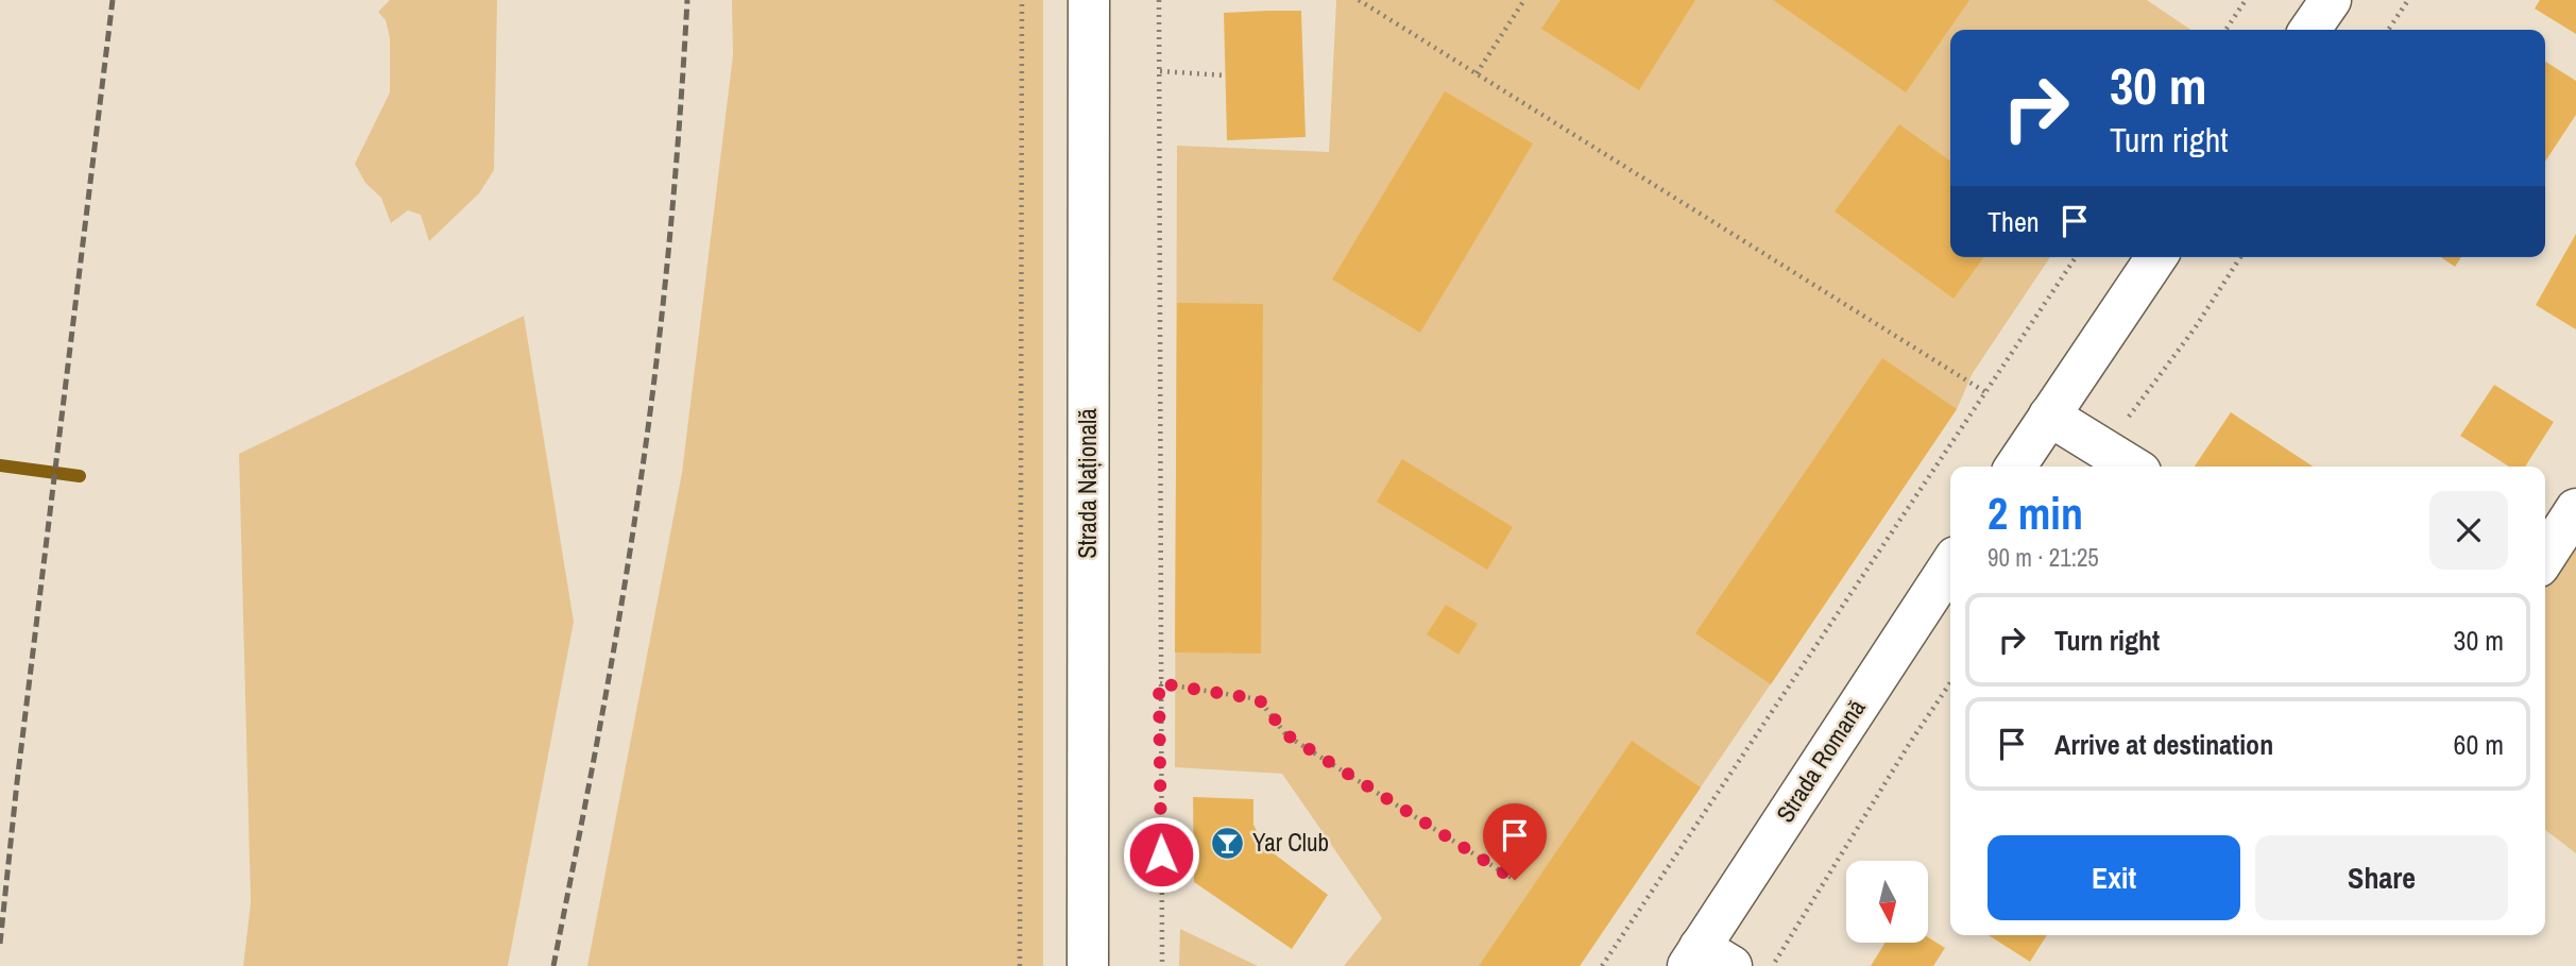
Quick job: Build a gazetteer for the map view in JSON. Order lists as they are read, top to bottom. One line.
{"streets":{"street":["Strada Națională","Strada Romană"]},"places":{"bar":["Yar Club"]},"north":"bottom","page":{"turn":["30 m","Turn right"],"then":"Then","heading":["2 min","90 m · 21:25"],"list":[{"name":"Turn right","value":"30 m"},{"name":"Arrive at destination","value":"60 m"}],"buttons":["Exit","Share"]}}
